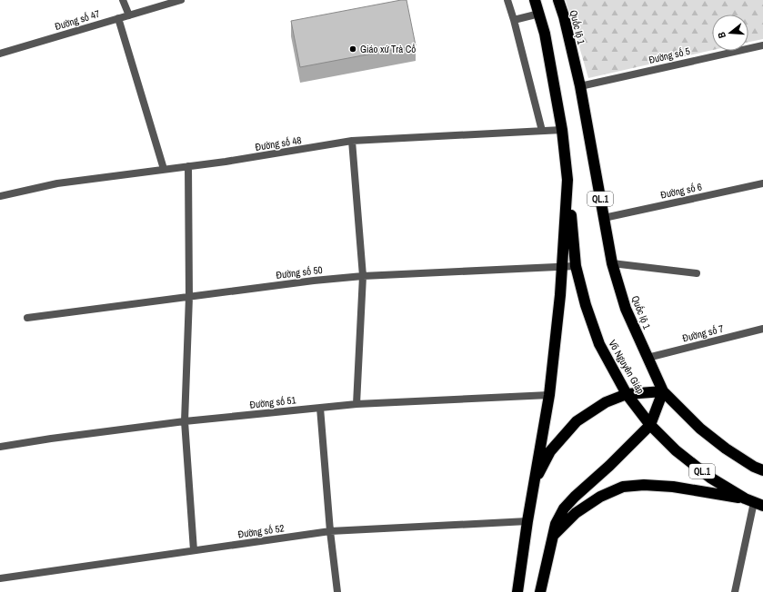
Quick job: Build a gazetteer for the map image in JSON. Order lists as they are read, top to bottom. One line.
{"streets":{"highway":["Quốc lộ 1","QL.1","Võ Nguyên Giáp"],"street":["Đường số 47","Đường số 5","Đường số 48","Đường số 6","Đường số 50","Đường số 7","Đường số 51","Đường số 52"]},"crossings":[["Quốc lộ 1","Đường số 5"],["Quốc lộ 1","Đường số 6"],["Quốc lộ 1","QL.1"],["Quốc lộ 1","Đường số 7"],["Đường số 48","QL.1"],["QL.1","Đường số 50"],["QL.1","Võ Nguyên Giáp"],["QL.1","Đường số 51"],["QL.1","Đường số 52"],["Đường số 50","Võ Nguyên Giáp"]],"places":["Giáo xứ Trà Cổ"],"north":"left"}
